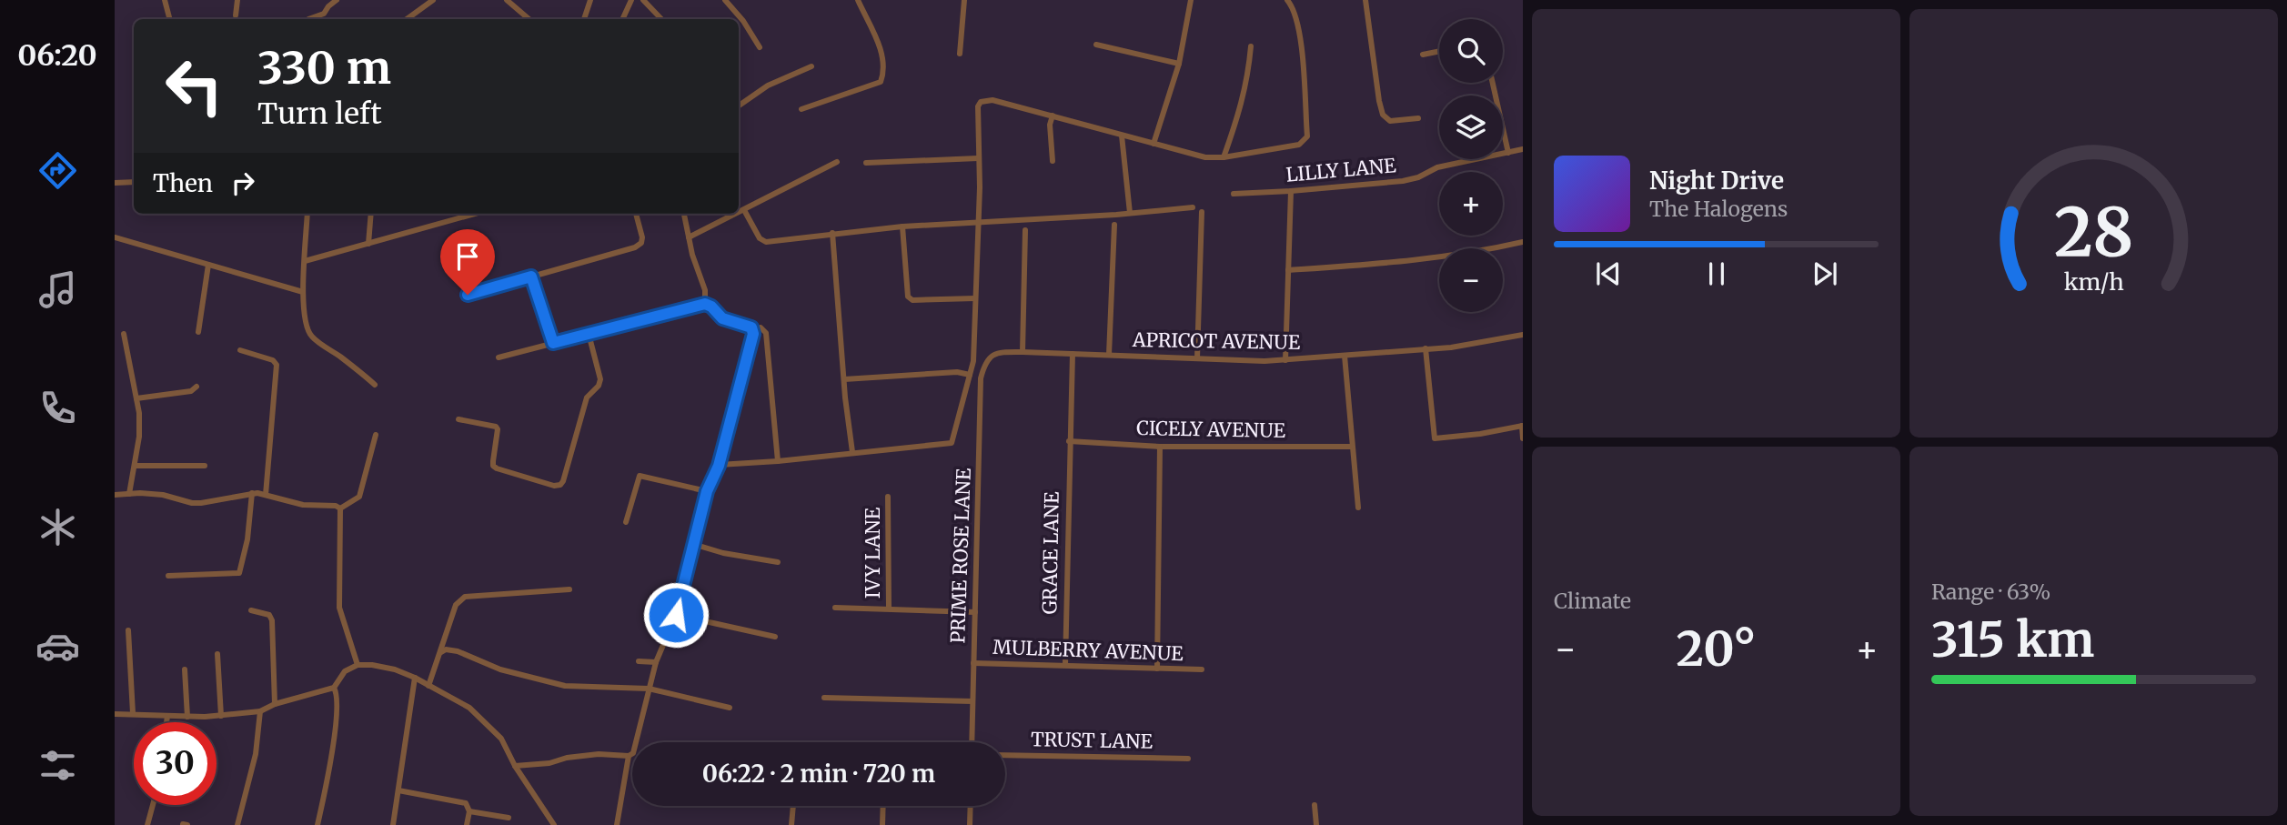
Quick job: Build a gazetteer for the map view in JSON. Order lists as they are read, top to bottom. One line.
{"streets":{"street":["LILLY LANE","APRICOT AVENUE","CICELY AVENUE","IVY LANE","GRACE LANE","PRIME ROSE LANE","MULBERRY AVENUE","TRUST LANE"]},"crossings":[["APRICOT AVENUE","GRACE LANE"],["APRICOT AVENUE","PRIME ROSE LANE"],["CICELY AVENUE","GRACE LANE"],["GRACE LANE","MULBERRY AVENUE"],["PRIME ROSE LANE","MULBERRY AVENUE"]],"page":{"tabs":"06:20","map_buttons":["+","−"],"turn":["330 m","Turn left"],"then":"Then","song":["Night Drive","The Halogens"],"tile":["Climate",["Range · 63%","315 km"]],"heat":["−","20°","+"],"limit":"30","trip":"06:22 · 2 min · 720 m","gauge":["28","km/h"]}}
